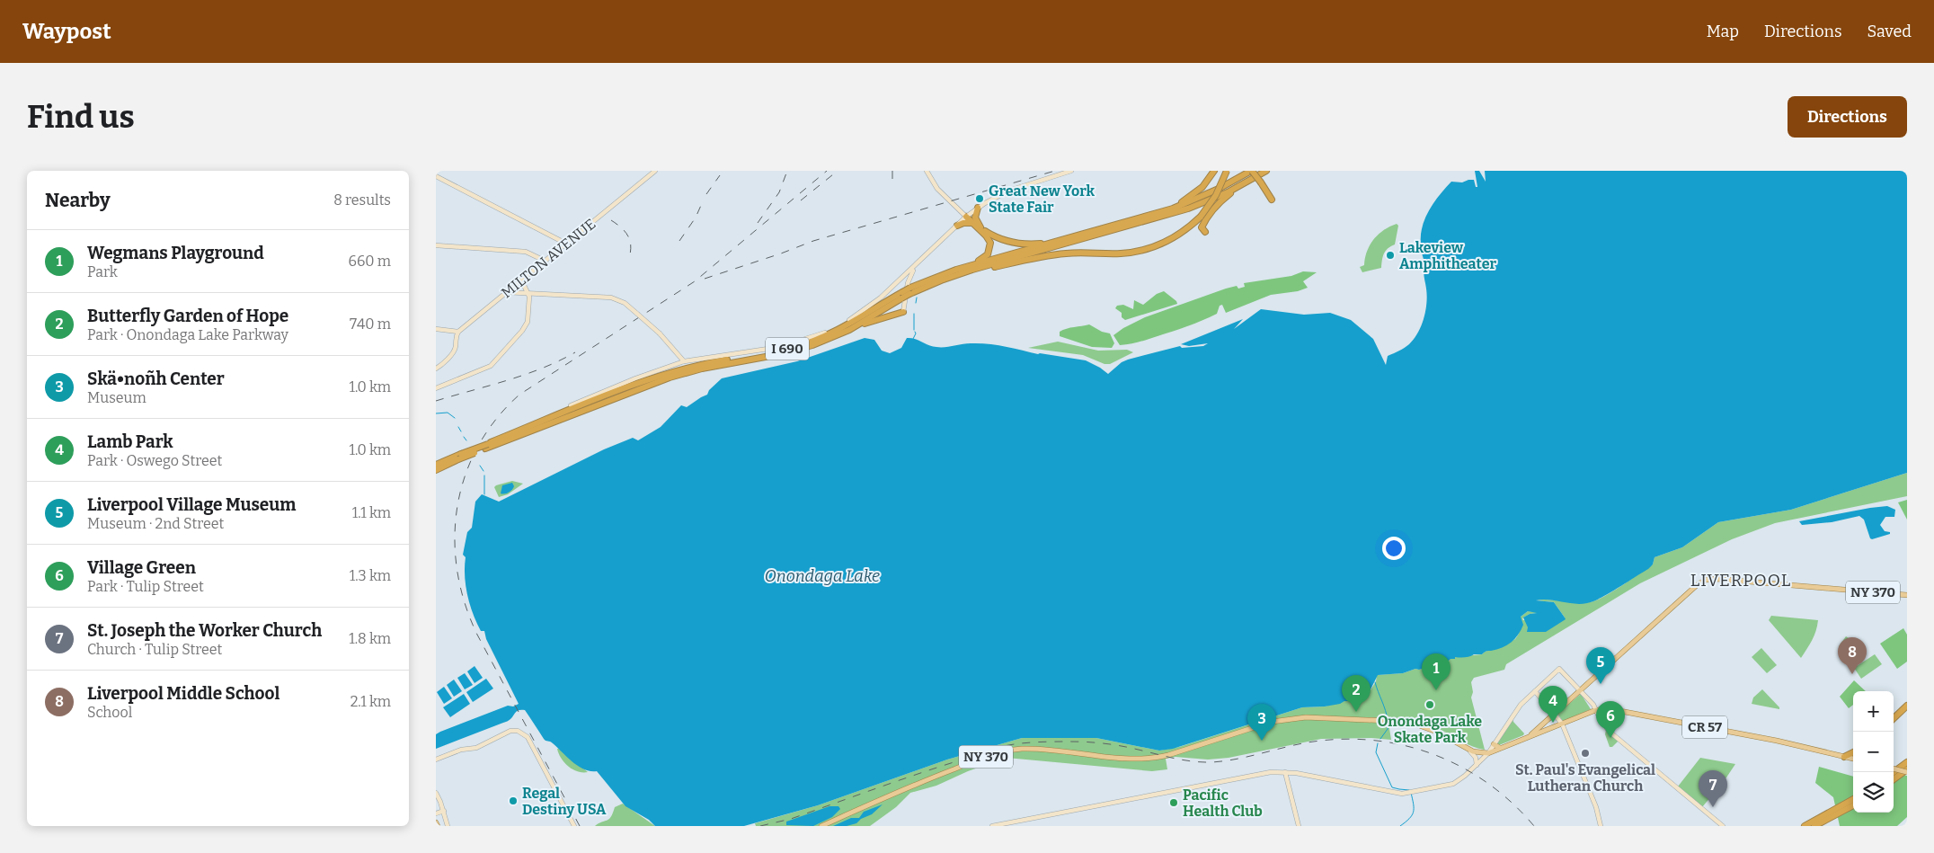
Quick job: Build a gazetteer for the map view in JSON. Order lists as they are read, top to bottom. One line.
{"streets":{"highway":["I 690"],"main road":["MILTON AVENUE","NY 370","CR 57"]},"districts":["LIVERPOOL"],"water":["Onondaga Lake"],"places":["Great New York State Fair","Lakeview Amphitheater","Onondaga Lake Skate Park","St. Paul's Evangelical Lutheran Church","Regal Destiny USA","Pacific Health Club"],"page":{"header":"Waypost","nav":["Map","Directions","Saved"],"buttons":"Directions","title":"Find us","heading":["Nearby","8 results"],"list":[{"mark":"1","name":"Wegmans Playground","note":"Park","value":"660 m"},{"mark":"2","name":"Butterfly Garden of Hope","note":"Park · Onondaga Lake Parkway","value":"740 m"},{"mark":"3","name":"Skä•noñh Center","note":"Museum","value":"1.0 km"},{"mark":"4","name":"Lamb Park","note":"Park · Oswego Street","value":"1.0 km"},{"mark":"5","name":"Liverpool Village Museum","note":"Museum · 2nd Street","value":"1.1 km"},{"mark":"6","name":"Village Green","note":"Park · Tulip Street","value":"1.3 km"},{"mark":"7","name":"St. Joseph the Worker Church","note":"Church · Tulip Street","value":"1.8 km"},{"mark":"8","name":"Liverpool Middle School","note":"School","value":"2.1 km"}],"pins":["8","5","1","2","4","6","3","7"],"map_buttons":["+","−"]}}
